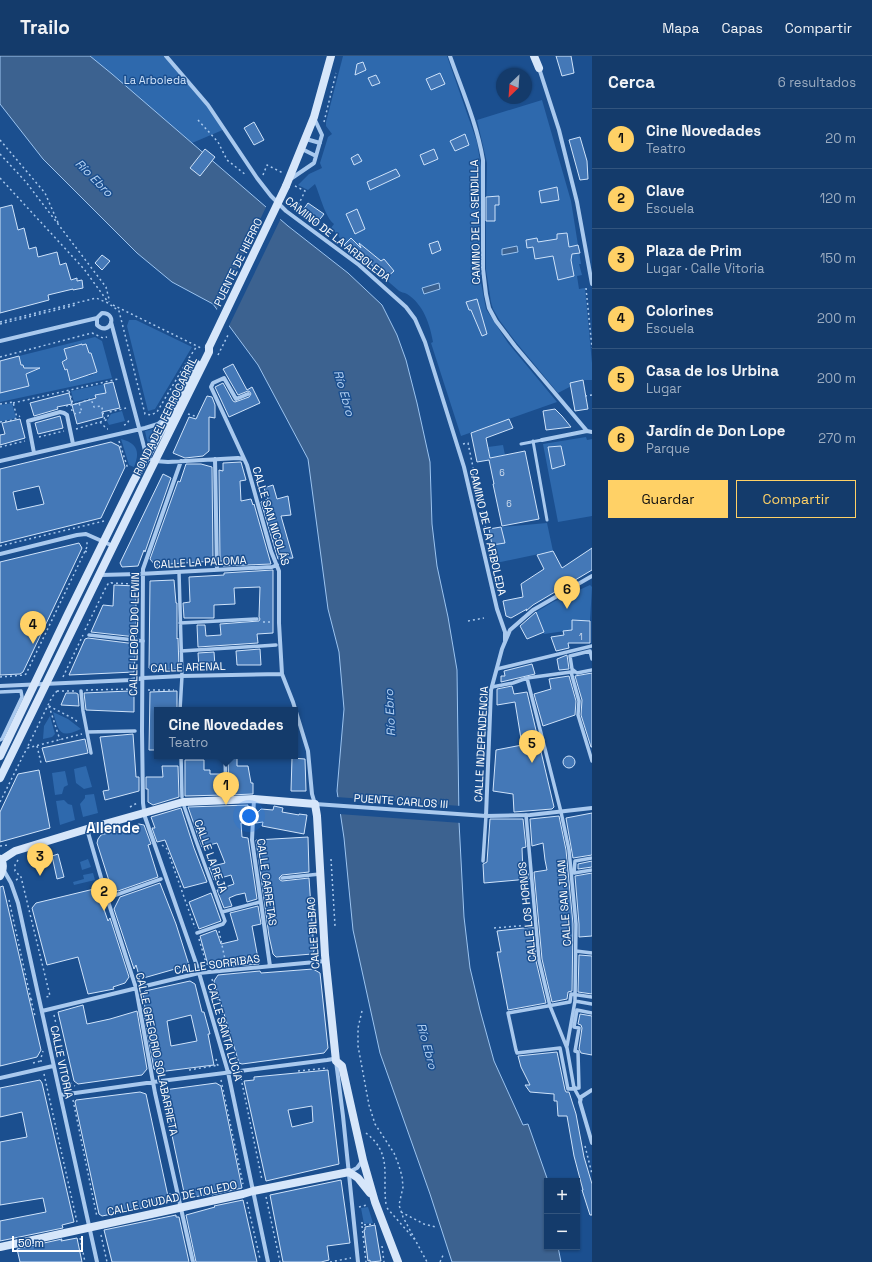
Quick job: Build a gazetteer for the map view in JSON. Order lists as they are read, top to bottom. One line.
{"streets":{"main road":["PUENTE DE HIERRO","RONDA DEL FERROCARRIL","CALLE BILBAO","CALLE CIUDAD DE TOLEDO"],"street":["CAMINO DE LA SENDILLA","CAMINO DE LA ARBOLEDA","CALLE SAN NICOLÁS","CALLE LA PALOMA","CALLE LEOPOLDO LEWIN","CALLE ARENAL","CALLE INDEPENDENCIA","PUENTE CARLOS III","CALLE LA REJA","CALLE CARRETAS","CALLE SAN JUAN","CALLE LOS HORNOS","CALLE SORRIBAS","CALLE SANTA LUCÍA","CALLE GREGORIO SOLABARRIETA","CALLE VITORIA"]},"crossings":[["CAMINO DE LA ARBOLEDA","CALLE INDEPENDENCIA"],["PUENTE DE HIERRO","RONDA DEL FERROCARRIL"],["RONDA DEL FERROCARRIL","CALLE LA PALOMA"],["RONDA DEL FERROCARRIL","CALLE ARENAL"],["CALLE SAN NICOLÁS","CALLE LA PALOMA"],["CALLE SAN NICOLÁS","CALLE ARENAL"],["CALLE SAN NICOLÁS","PUENTE CARLOS III"],["CALLE SAN NICOLÁS","CALLE BILBAO"],["CALLE LA PALOMA","CALLE LEOPOLDO LEWIN"],["CALLE LEOPOLDO LEWIN","CALLE ARENAL"],["CALLE LEOPOLDO LEWIN","CALLE SANTA LUCÍA"],["CALLE INDEPENDENCIA","PUENTE CARLOS III"],["PUENTE CARLOS III","CALLE SAN JUAN"],["PUENTE CARLOS III","CALLE LOS HORNOS"],["PUENTE CARLOS III","CALLE BILBAO"],["CALLE CARRETAS","CALLE SORRIBAS"],["CALLE SAN JUAN","CALLE LOS HORNOS"],["CALLE BILBAO","CALLE SORRIBAS"],["CALLE BILBAO","CALLE CIUDAD DE TOLEDO"],["CALLE SORRIBAS","CALLE SANTA LUCÍA"],["CALLE SORRIBAS","CALLE GREGORIO SOLABARRIETA"],["CALLE SORRIBAS","CALLE VITORIA"],["CALLE SANTA LUCÍA","CALLE CIUDAD DE TOLEDO"],["CALLE GREGORIO SOLABARRIETA","CALLE CIUDAD DE TOLEDO"],["CALLE VITORIA","CALLE CIUDAD DE TOLEDO"]],"districts":["Allende"],"water":["Río Ebro"],"parks":["La Arboleda"],"house_numbers":["6","6","1"],"scale_bar":"50 m","north":"bottom left","page":{"header":"Trailo","nav":["Mapa","Capas","Compartir"],"heading":["Cerca","6 resultados"],"list":[{"mark":"1","name":"Cine Novedades","note":"Teatro","value":"20 m"},{"mark":"2","name":"Clave","note":"Escuela","value":"120 m"},{"mark":"3","name":"Plaza de Prim","note":"Lugar · Calle Vitoria","value":"150 m"},{"mark":"4","name":"Colorines","note":"Escuela","value":"200 m"},{"mark":"5","name":"Casa de los Urbina","note":"Lugar","value":"200 m"},{"mark":"6","name":"Jardín de Don Lope","note":"Parque","value":"270 m"}],"buttons":["Guardar","Compartir"],"pins":["6","4","5","1","3","2"],"popup":["Cine Novedades","Teatro"],"map_buttons":["+","−"],"scale":"50 m"}}
